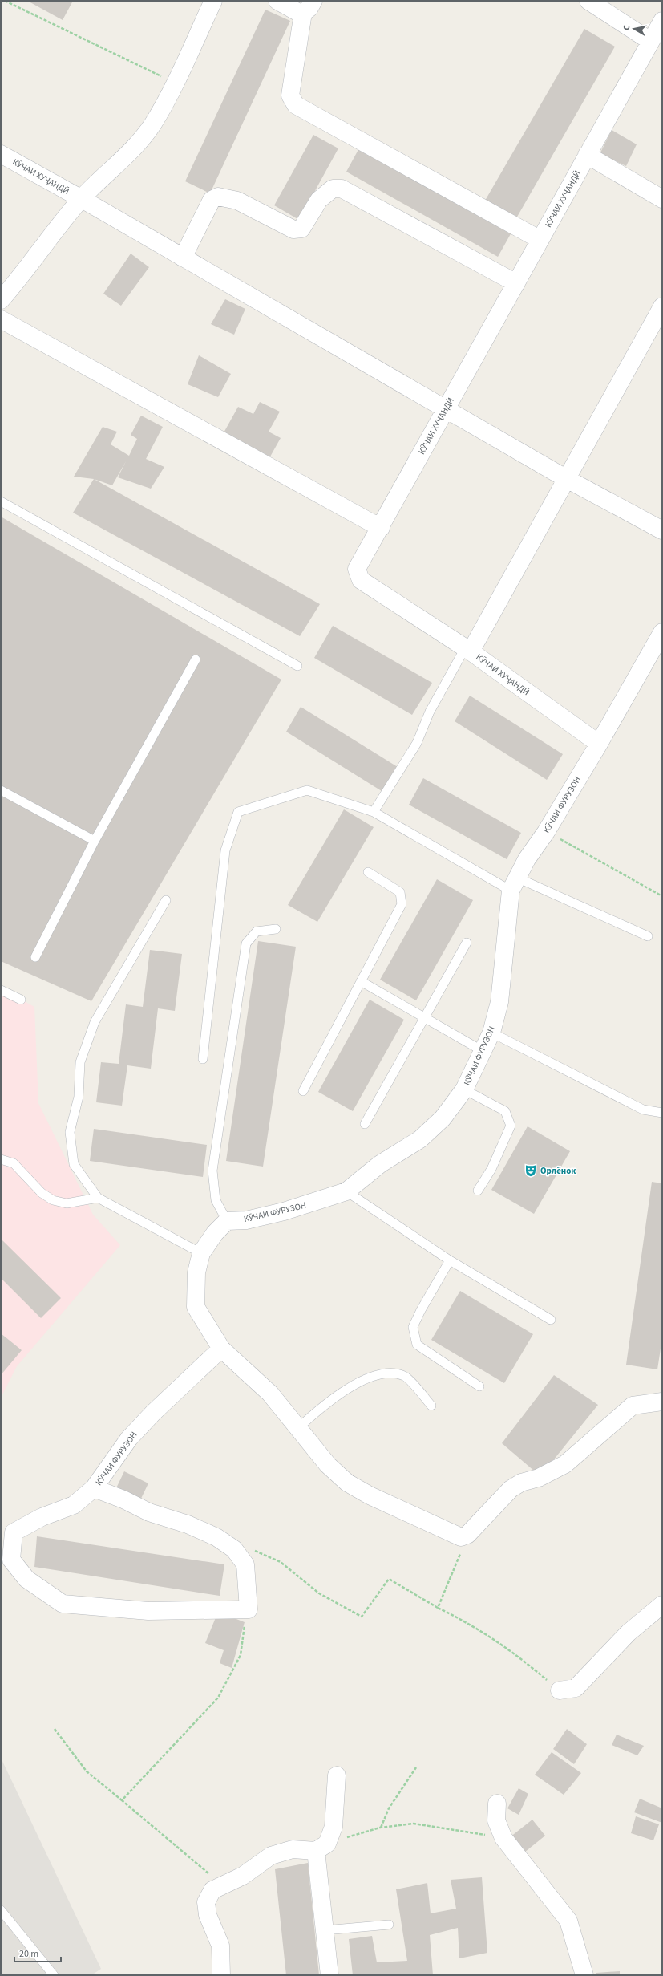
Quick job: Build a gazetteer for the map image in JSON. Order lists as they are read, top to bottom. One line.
{"streets":{"street":["КӮЧАИ ХУҶАНДӢ","КӮЧАИ ФУРУЗОН"]},"crossings":[["КӮЧАИ ХУҶАНДӢ","КӮЧАИ ФУРУЗОН"]],"places":{"theatre":["Орлёнок"]},"scale_bar":"20 m","north":"left"}
